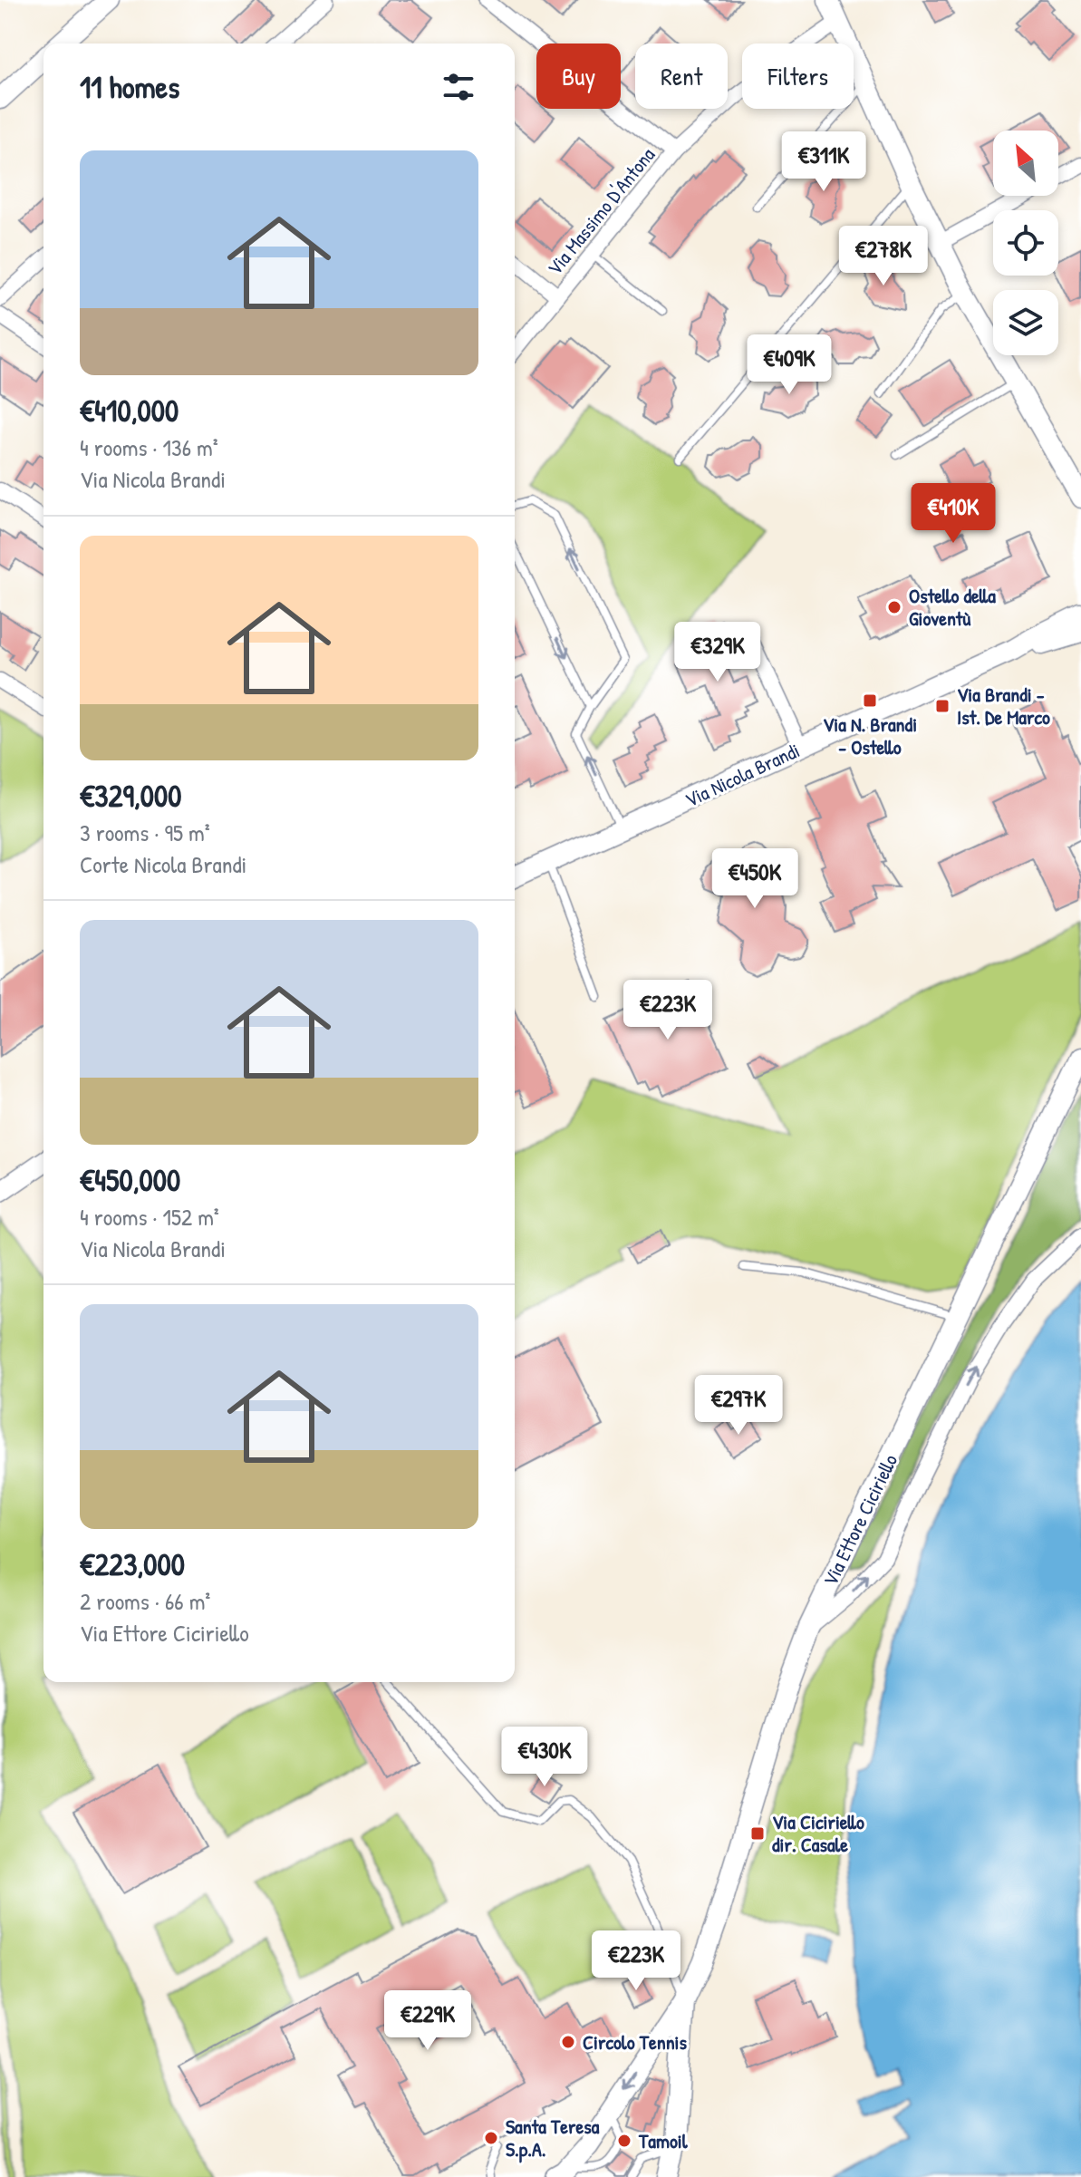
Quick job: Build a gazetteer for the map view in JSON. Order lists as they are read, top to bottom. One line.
{"streets":{"street":["Via Massimo D'Antona","Via Nicola Brandi","Via Ettore Ciciriello"]},"places":{"other":["Ostello della Gioventù","Circolo Tennis","Santa Teresa S.p.A.","Tamoil"],"transit":["Via N. Brandi - Ostello","Via Brandi - Ist. De Marco","Via Ciciriello dir. Casale"]},"north":"top left","page":{"chip":["Buy","Rent","Filters"],"heading":"11 homes","list":[{"name":"€410,000","note":"4 rooms · 136 m² · Via Nicola Brandi"},{"name":"€329,000","note":"3 rooms · 95 m² · Corte Nicola Brandi"},{"name":"€450,000","note":"4 rooms · 152 m² · Via Nicola Brandi"},{"name":"€223,000","note":"2 rooms · 66 m² · Via Ettore Ciciriello"}],"price":["€311K","€278K","€409K","€410K","€329K","€450K","€223K","€297K","€430K","€223K","€229K"]}}
